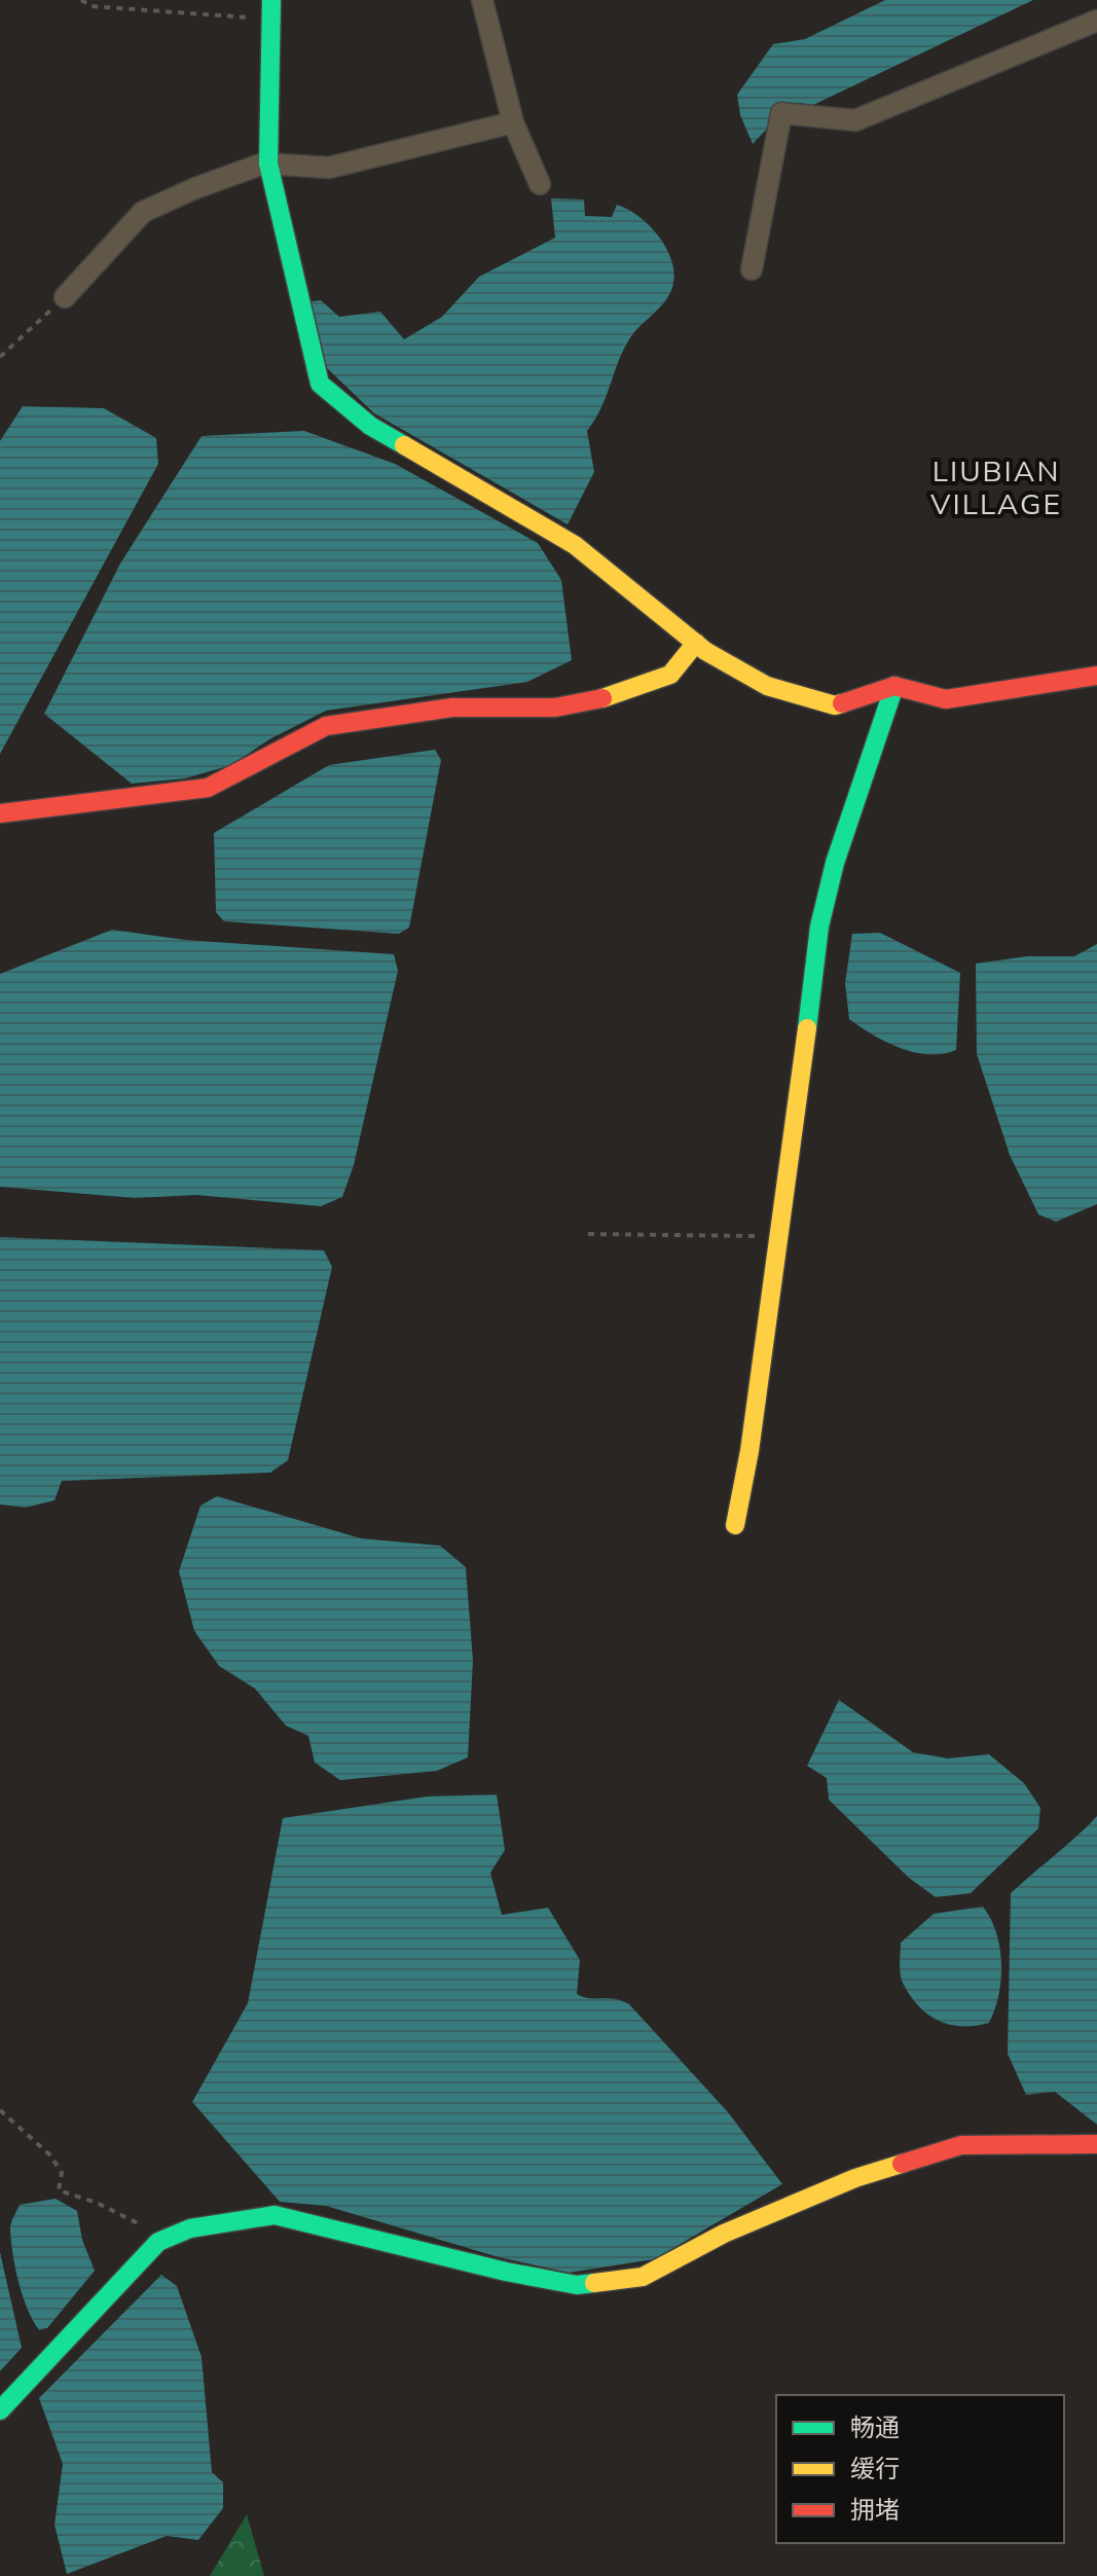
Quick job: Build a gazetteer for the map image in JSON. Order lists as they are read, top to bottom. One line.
{"districts":["LIUBIAN VILLAGE"],"legend":["畅通","缓行","拥堵"]}
